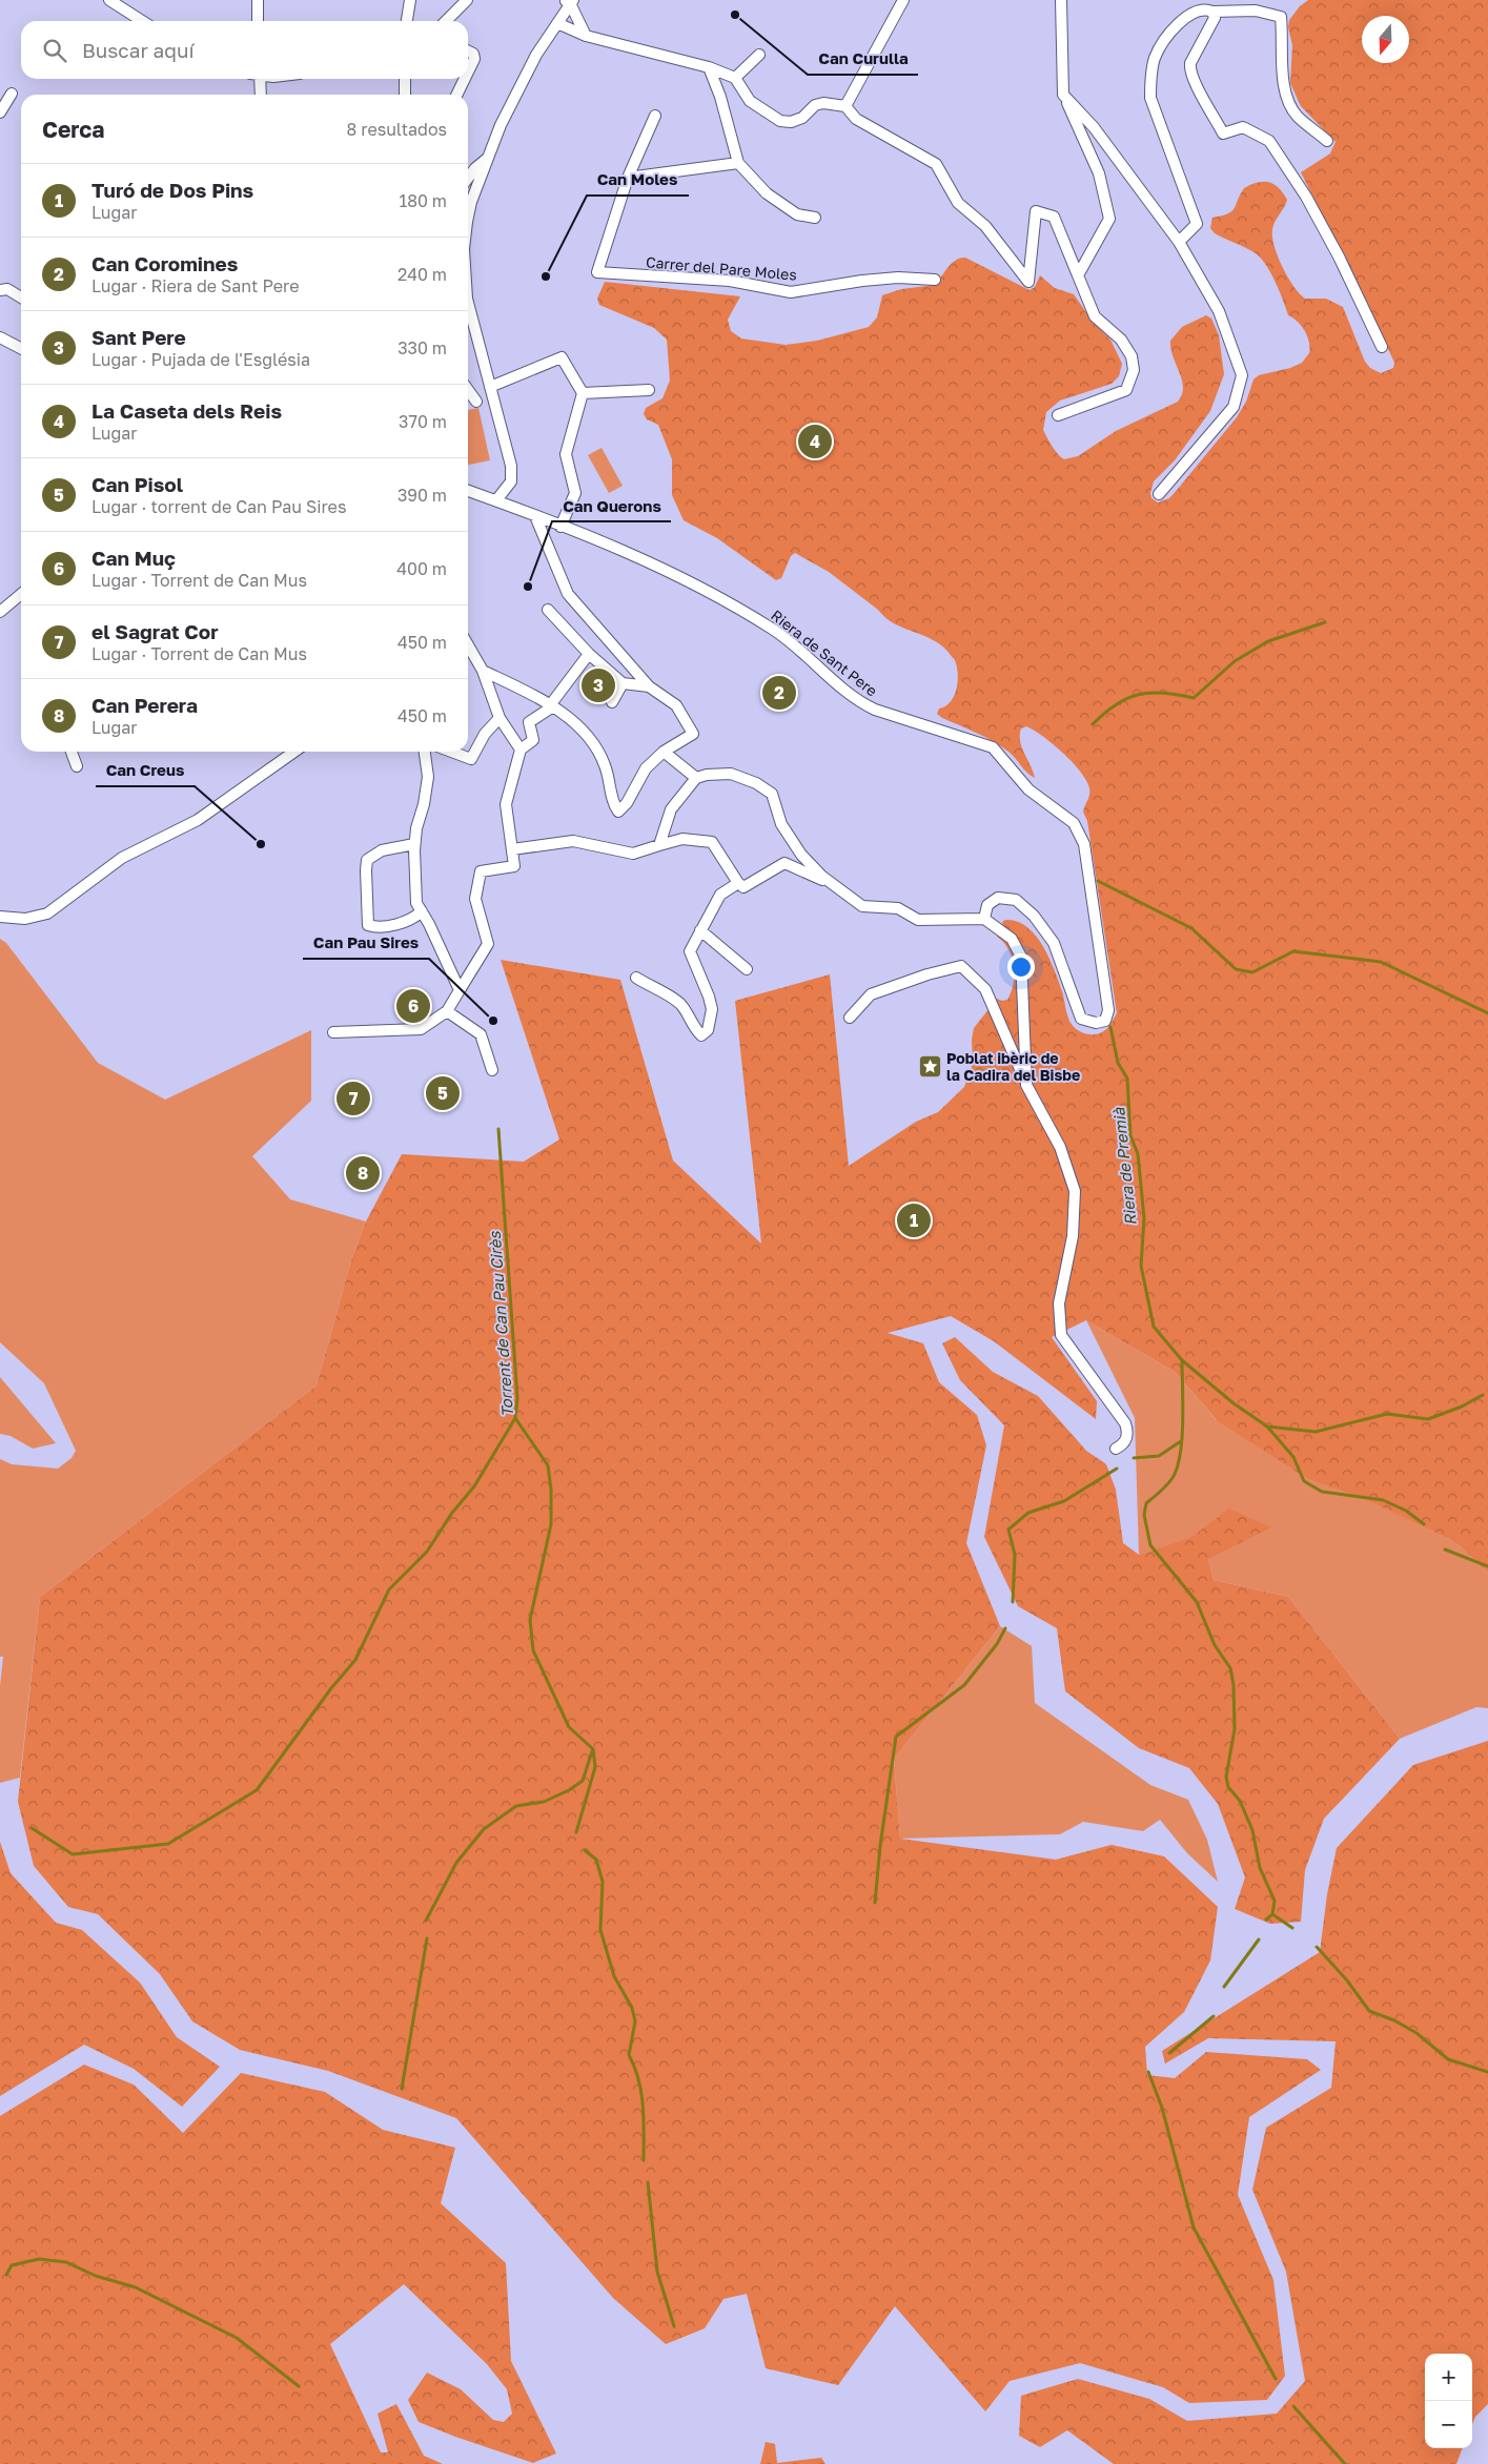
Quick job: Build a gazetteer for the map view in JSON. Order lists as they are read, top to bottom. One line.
{"streets":{"street":["Carrer del Pare Moles","Riera de Sant Pere"]},"water":["Riera de Premià","Torrent de Can Pau Cirès"],"places":{"other":["Can Curulla","Can Moles","Can Querons","Can Creus","Can Pau Sires"],"place":["Poblat ibèric de la Cadira del Bisbe"]},"north":"bottom","page":{"search":"Buscar aquí","heading":["Cerca","8 resultados"],"list":[{"mark":"1","name":"Turó de Dos Pins","note":"Lugar","value":"180 m"},{"mark":"2","name":"Can Coromines","note":"Lugar · Riera de Sant Pere","value":"240 m"},{"mark":"3","name":"Sant Pere","note":"Lugar · Pujada de l'Església","value":"330 m"},{"mark":"4","name":"La Caseta dels Reis","note":"Lugar","value":"370 m"},{"mark":"5","name":"Can Pisol","note":"Lugar · torrent de Can Pau Sires","value":"390 m"},{"mark":"6","name":"Can Muç","note":"Lugar · Torrent de Can Mus","value":"400 m"},{"mark":"7","name":"el Sagrat Cor","note":"Lugar · Torrent de Can Mus","value":"450 m"},{"mark":"8","name":"Can Perera","note":"Lugar","value":"450 m"}],"pins":["4","3","2","6","5","7","8","1"],"map_buttons":["+","−"]}}
